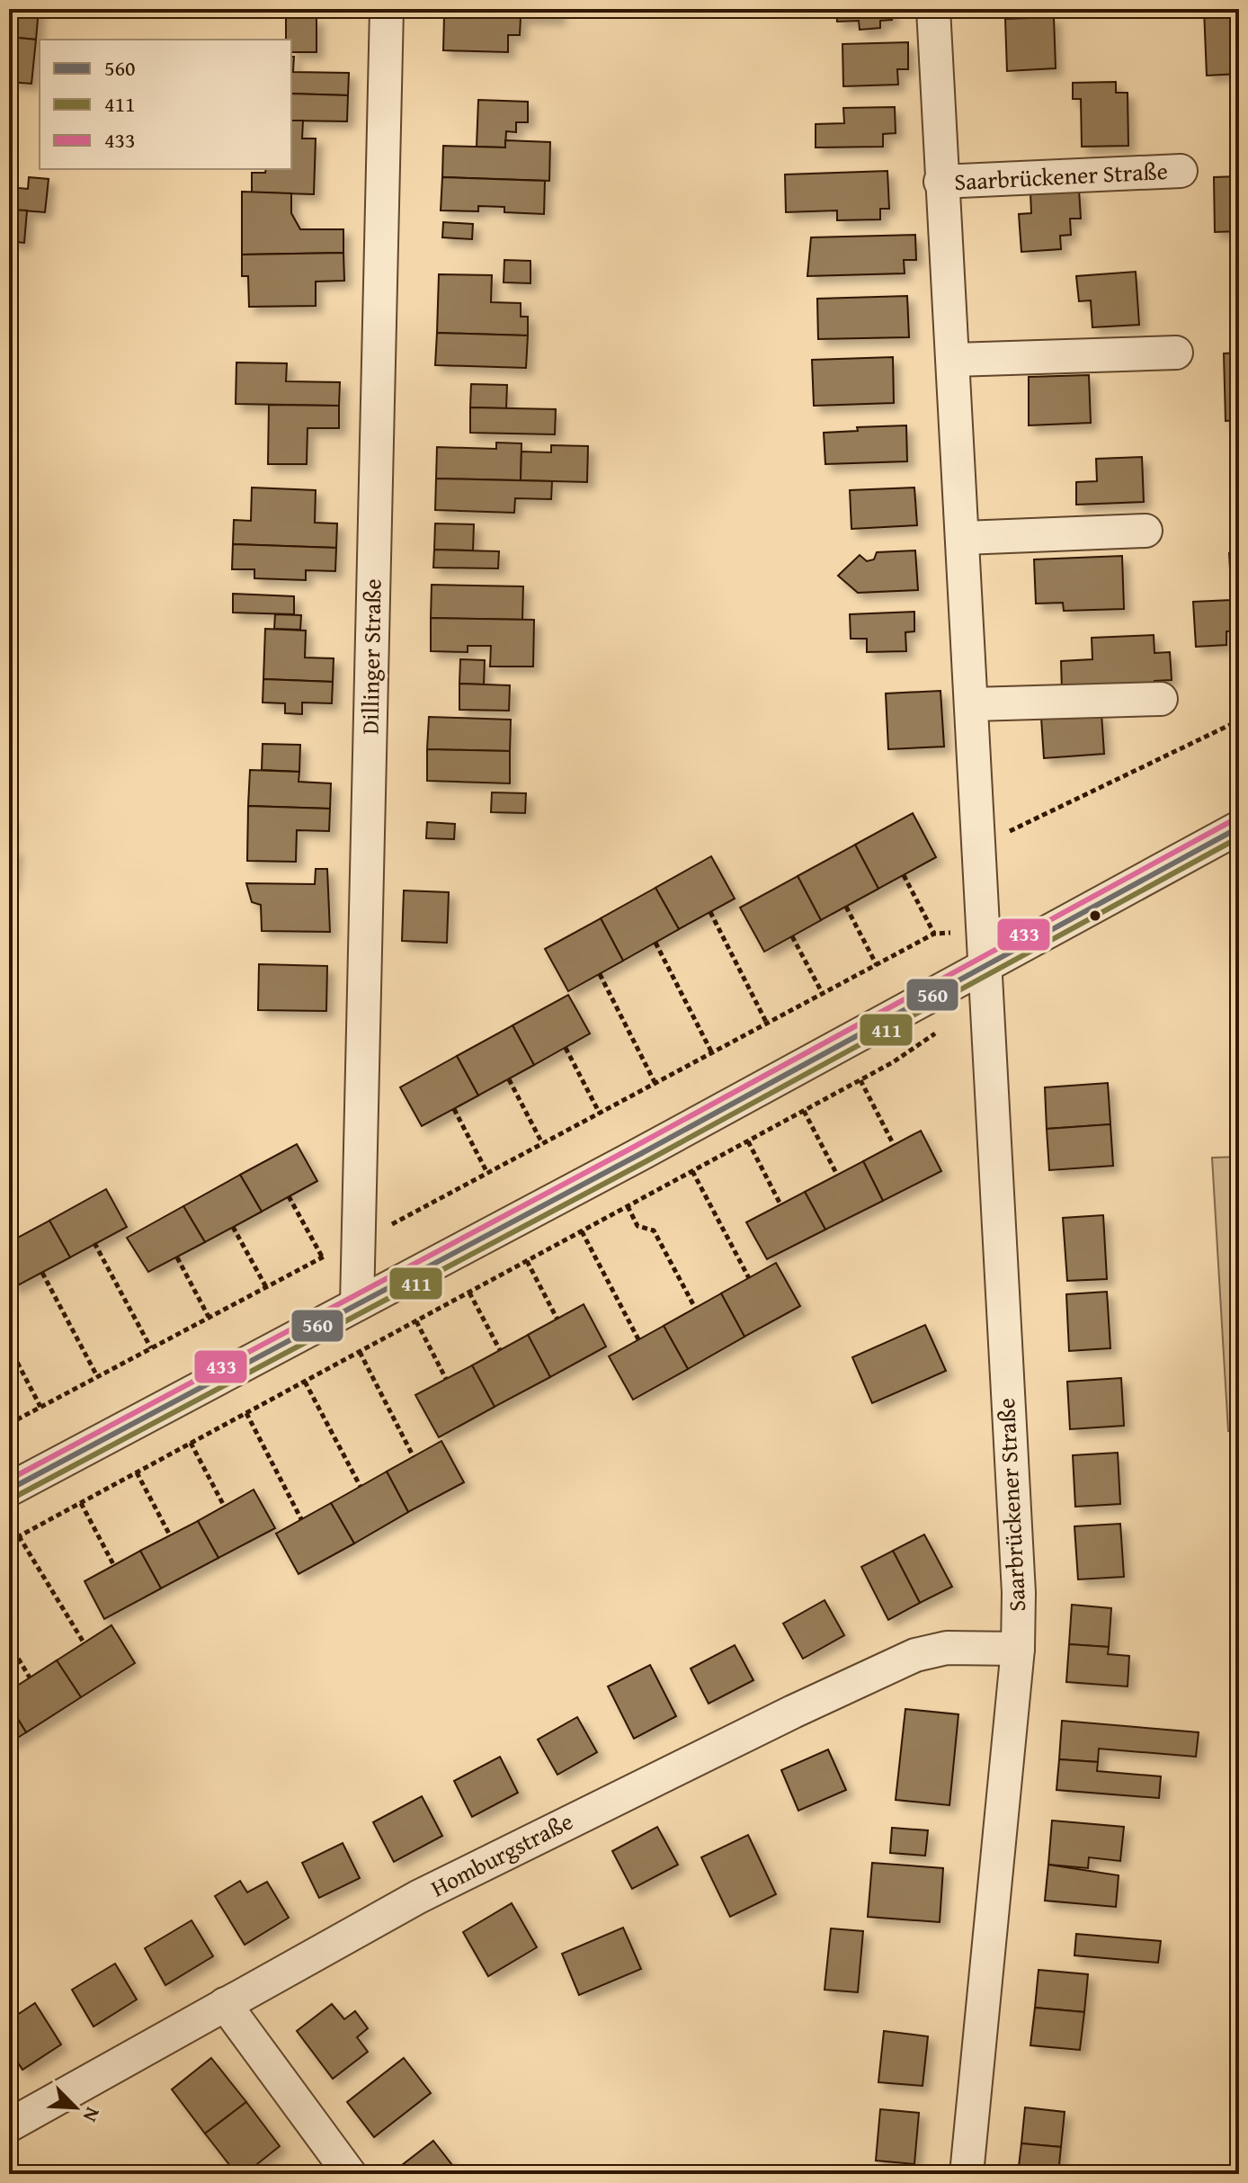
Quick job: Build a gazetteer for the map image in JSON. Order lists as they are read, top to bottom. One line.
{"streets":{"street":["Saarbrückener Straße","Dillinger Straße","Homburgstraße"]},"crossings":[["Saarbrückener Straße","Homburgstraße"]],"lines":["transit line 433","transit line 560","transit line 411"],"legend":["560","411","433"],"north":"bottom right"}
